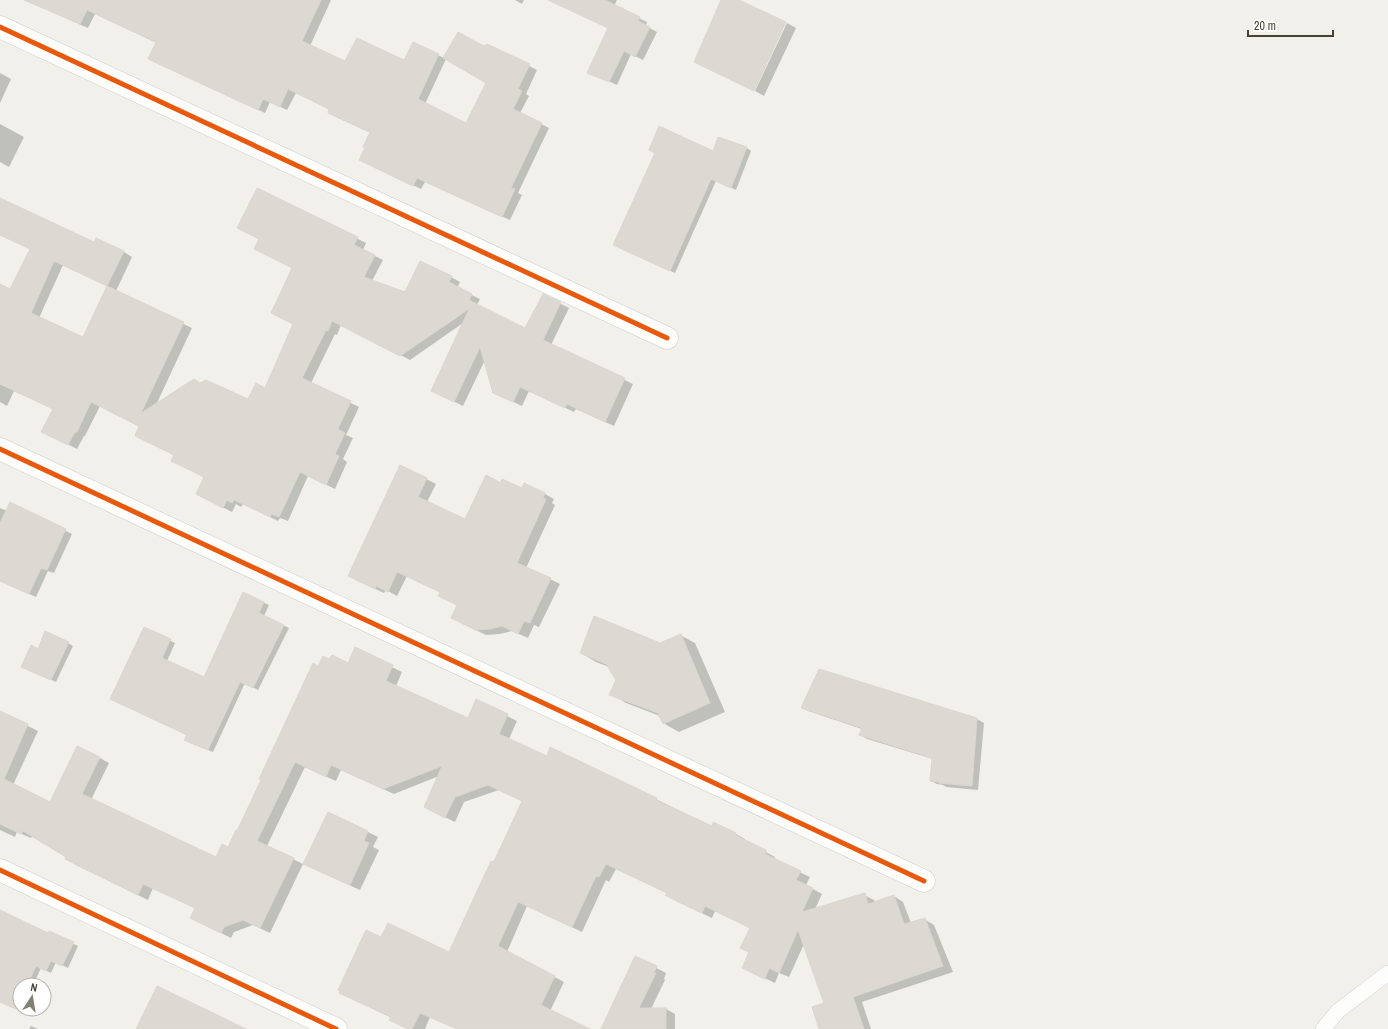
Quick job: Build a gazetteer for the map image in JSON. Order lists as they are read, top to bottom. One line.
{"scale_bar":"20 m","north":"top"}
